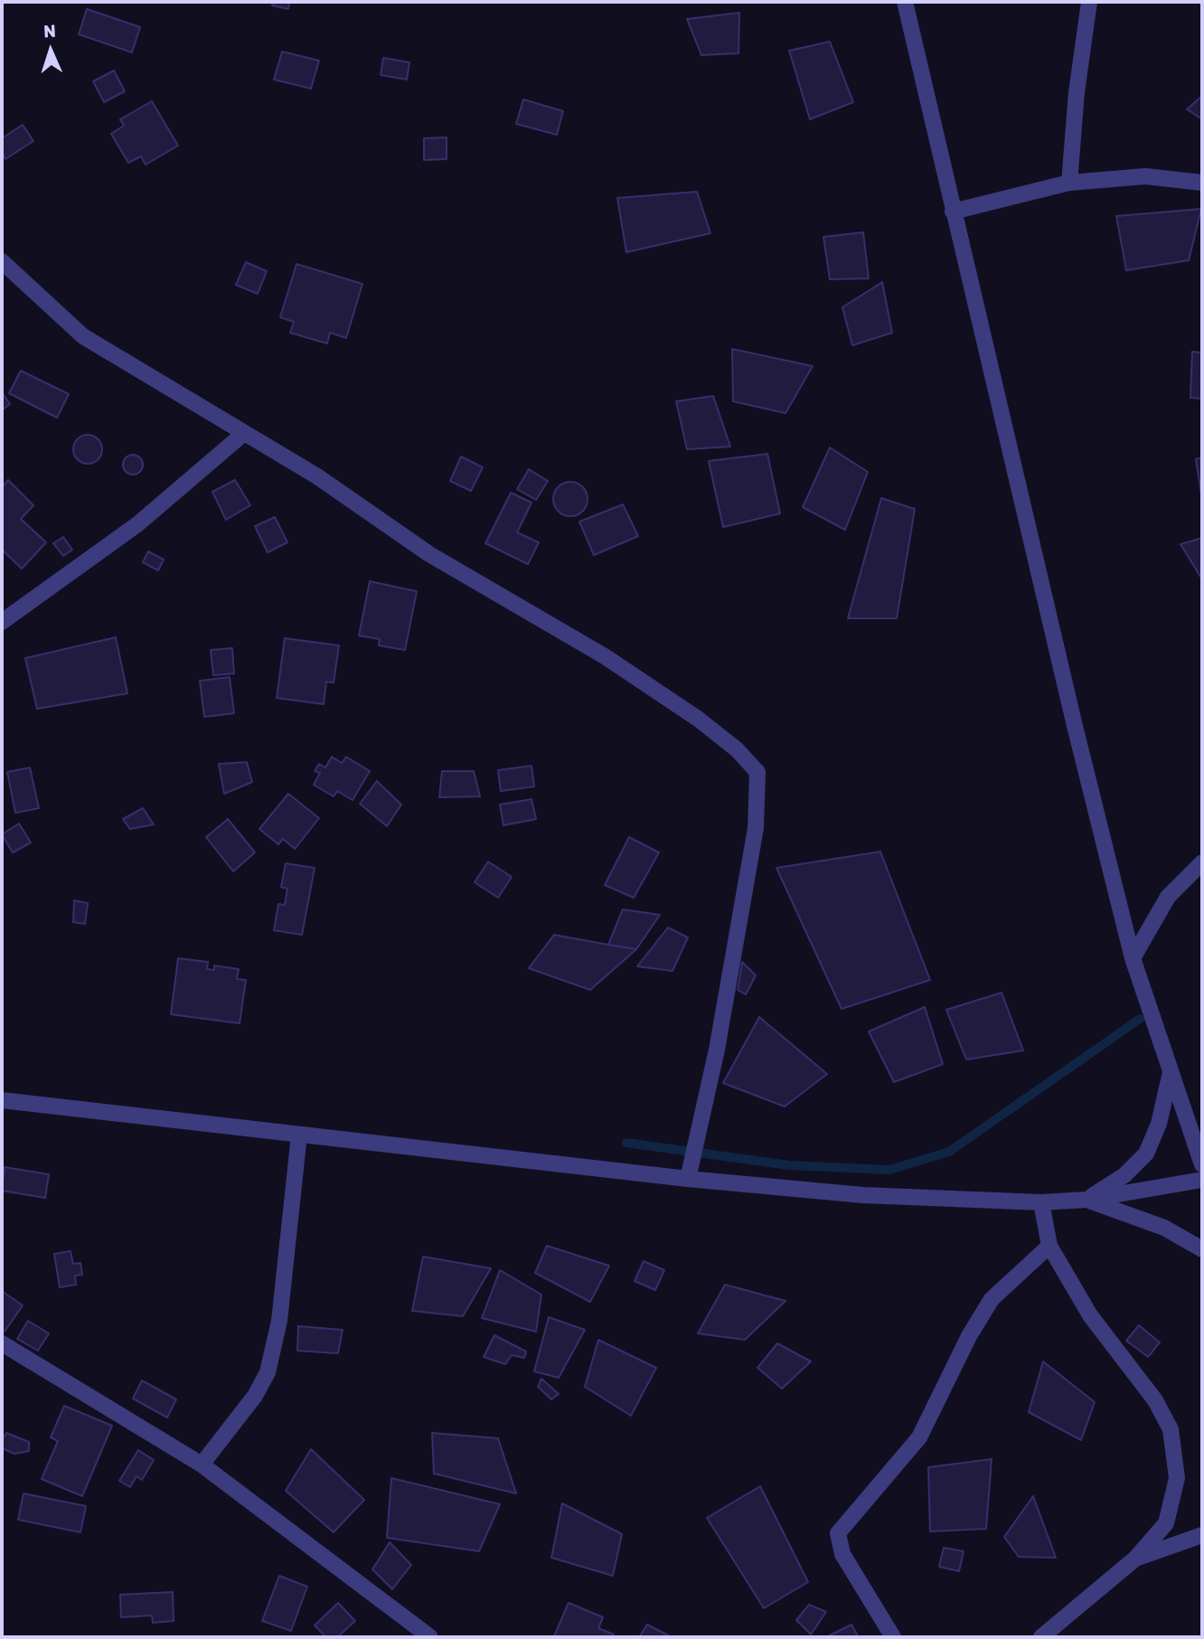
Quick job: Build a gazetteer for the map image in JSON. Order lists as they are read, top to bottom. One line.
{"north":"top"}
